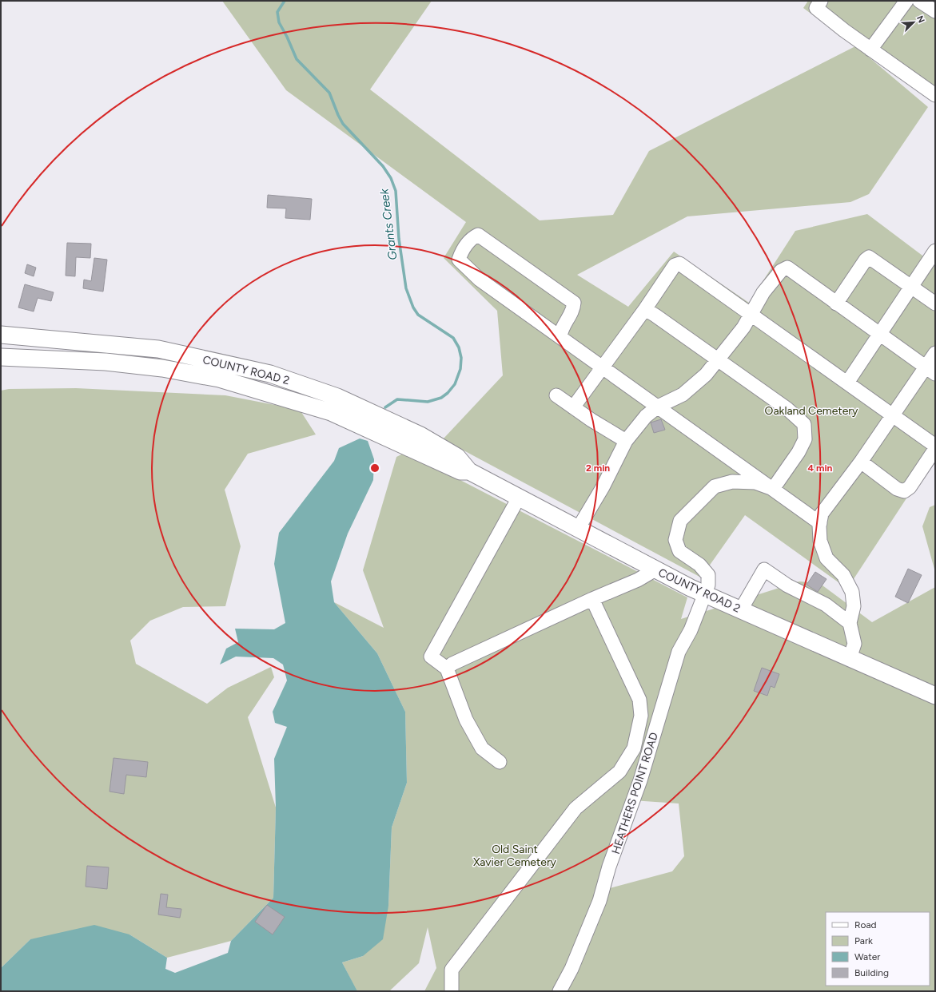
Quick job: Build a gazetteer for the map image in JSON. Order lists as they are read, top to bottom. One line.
{"streets":{"main road":["COUNTY ROAD 2"],"street":["HEATHERS POINT ROAD"]},"crossings":[["COUNTY ROAD 2","HEATHERS POINT ROAD"]],"water":["Grants Creek"],"parks":["Oakland Cemetery","Old Saint Xavier Cemetery"],"legend":["Road","Park","Water","Building"],"north":"top right","rings":["2 min","4 min"]}
